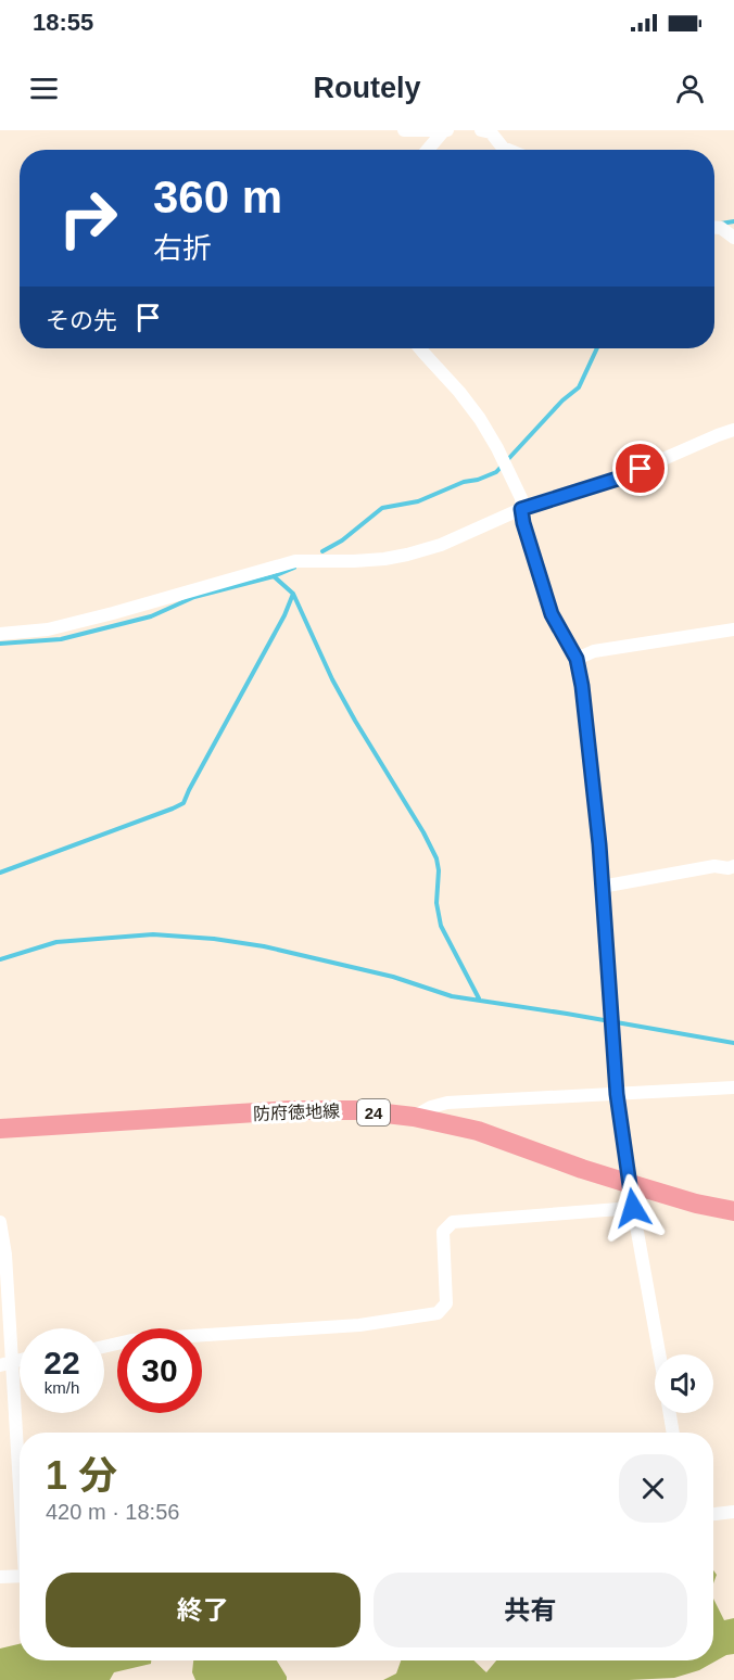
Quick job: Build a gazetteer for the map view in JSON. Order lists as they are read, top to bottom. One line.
{"streets":{"main road":["防府徳地線","24"]},"page":{"status":"18:55","header":"Routely","turn":["360 m","右折"],"then":"その先","speed":"22 km/h","limit":"30","heading":["1 分","420 m · 18:56"],"buttons":["終了","共有"]}}
